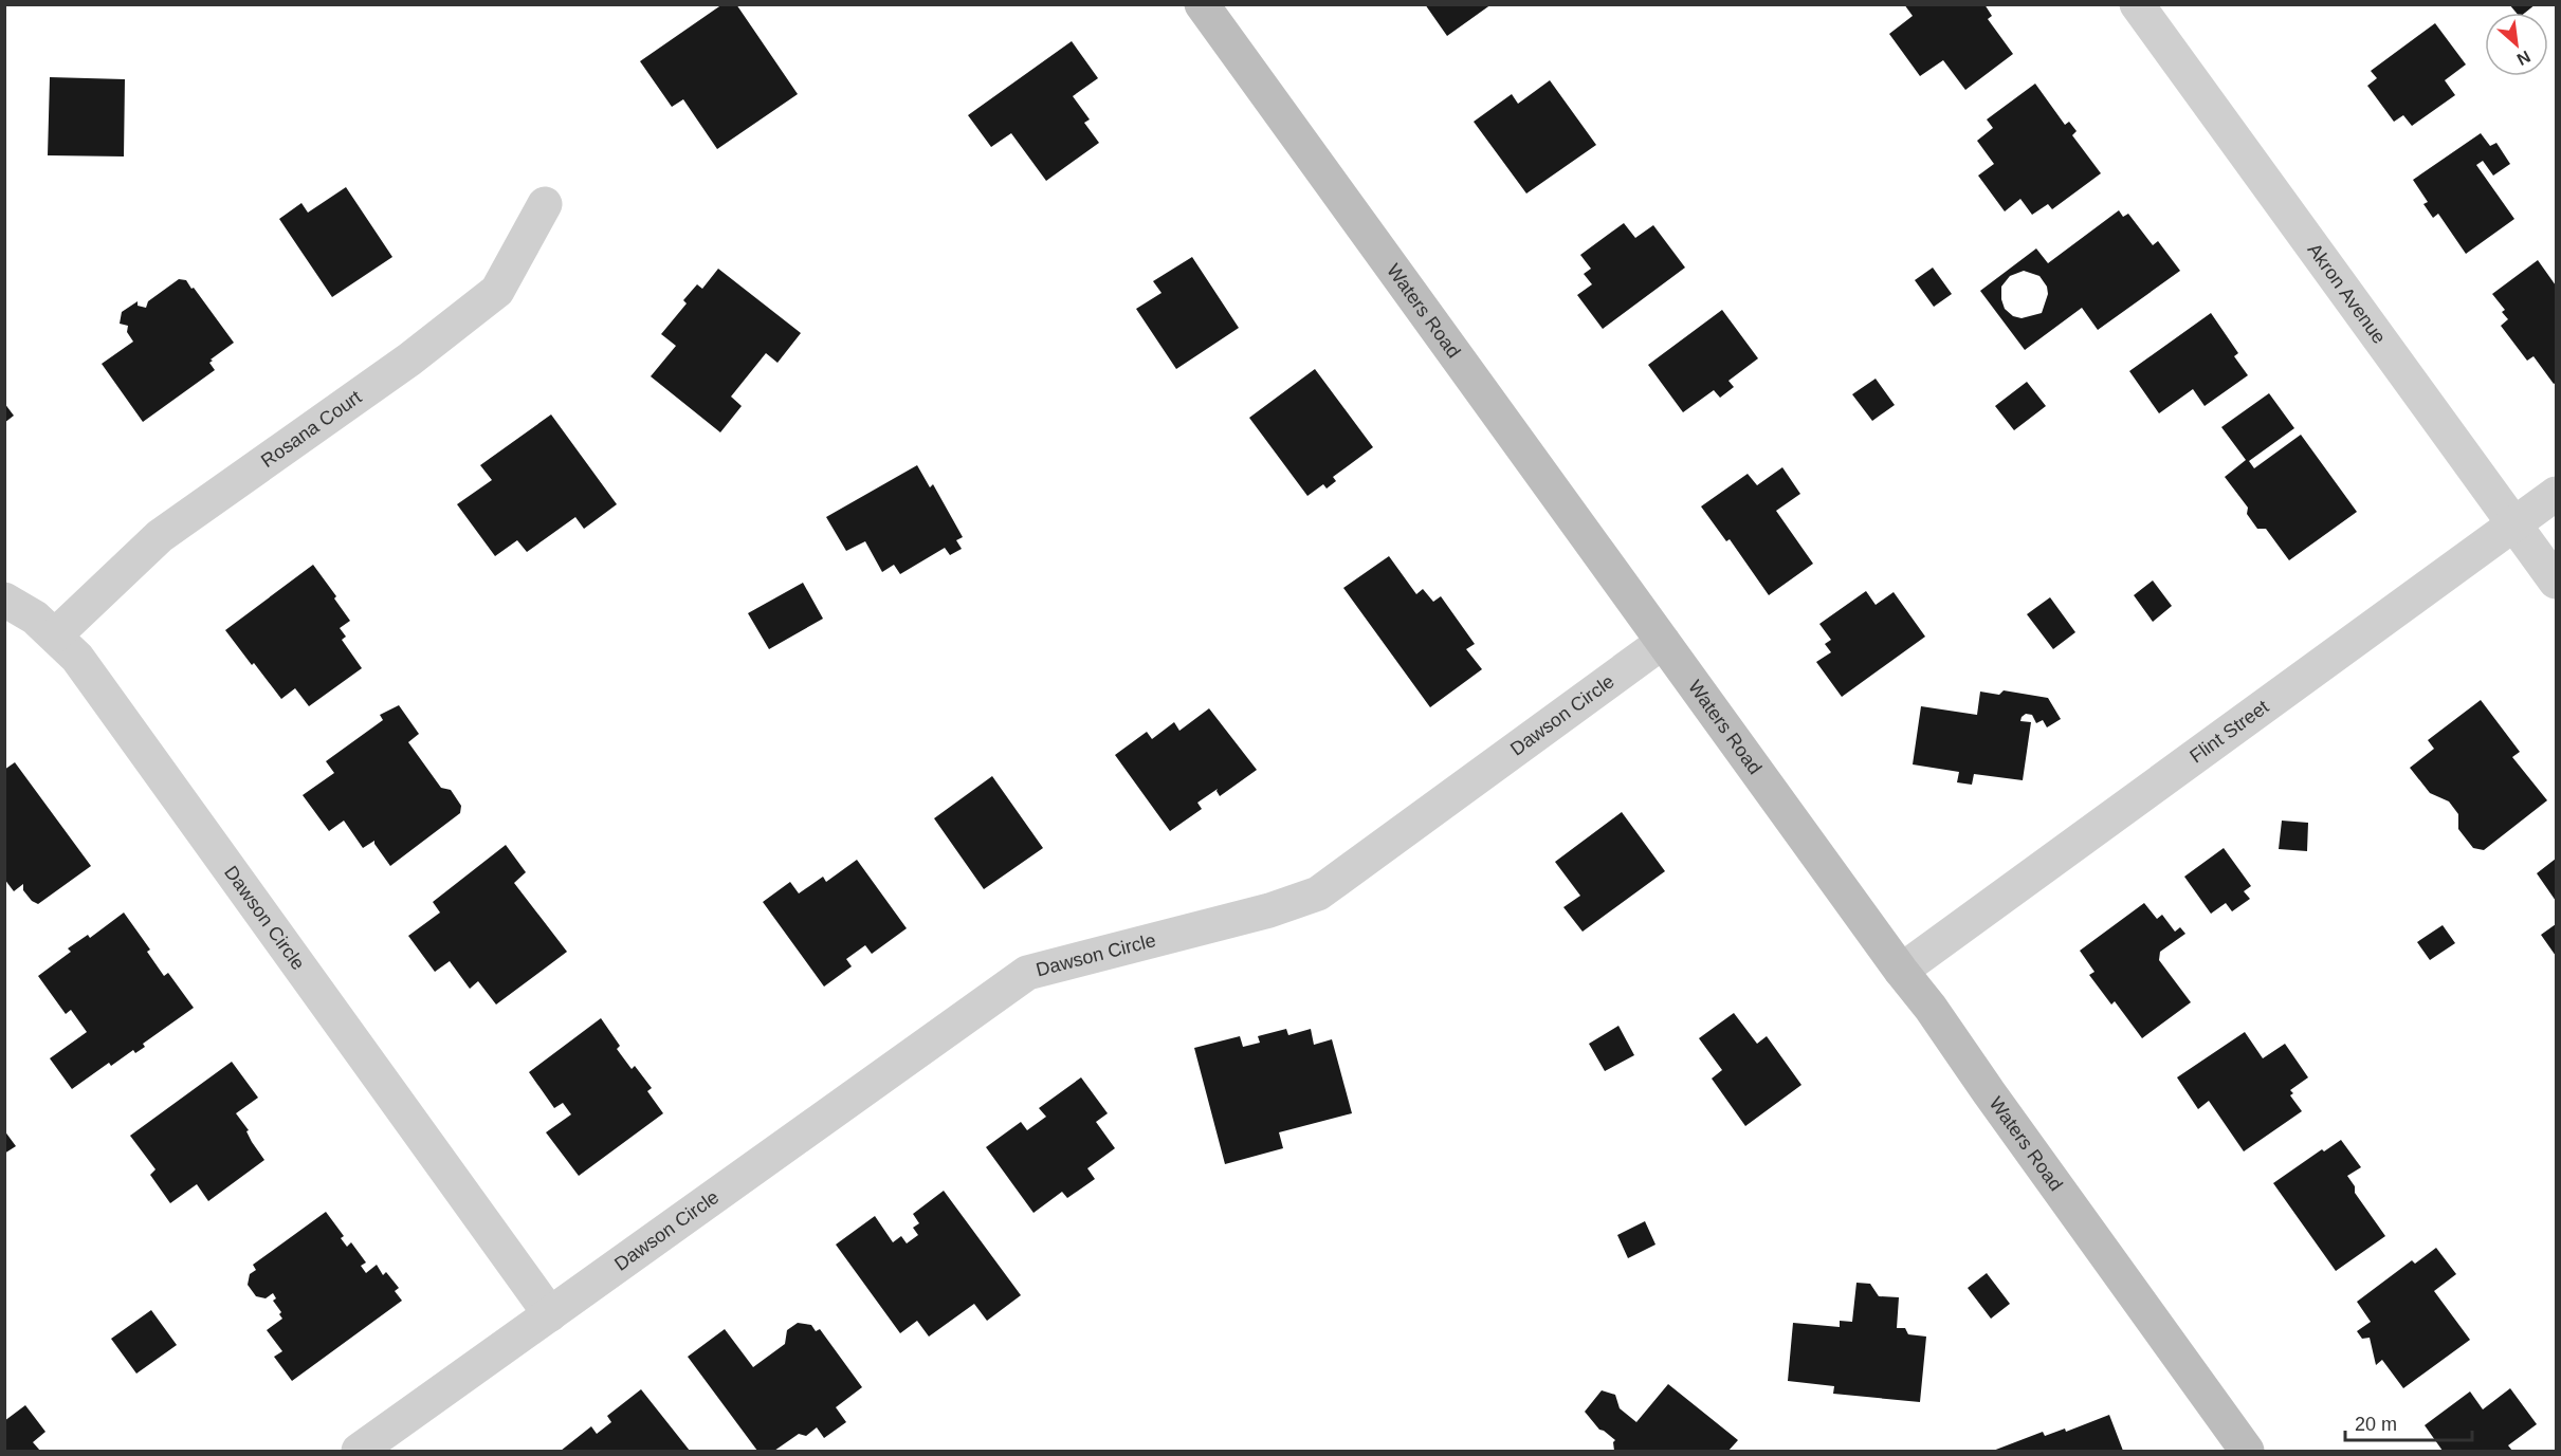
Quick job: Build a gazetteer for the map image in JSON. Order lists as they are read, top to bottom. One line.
{"streets":{"street":["Akron Avenue","Waters Road","Rosana Court","Dawson Circle","Flint Street"]},"crossings":[["Akron Avenue","Flint Street"],["Waters Road","Dawson Circle"],["Waters Road","Flint Street"],["Rosana Court","Dawson Circle"]],"scale_bar":"20 m","north":"bottom right"}
